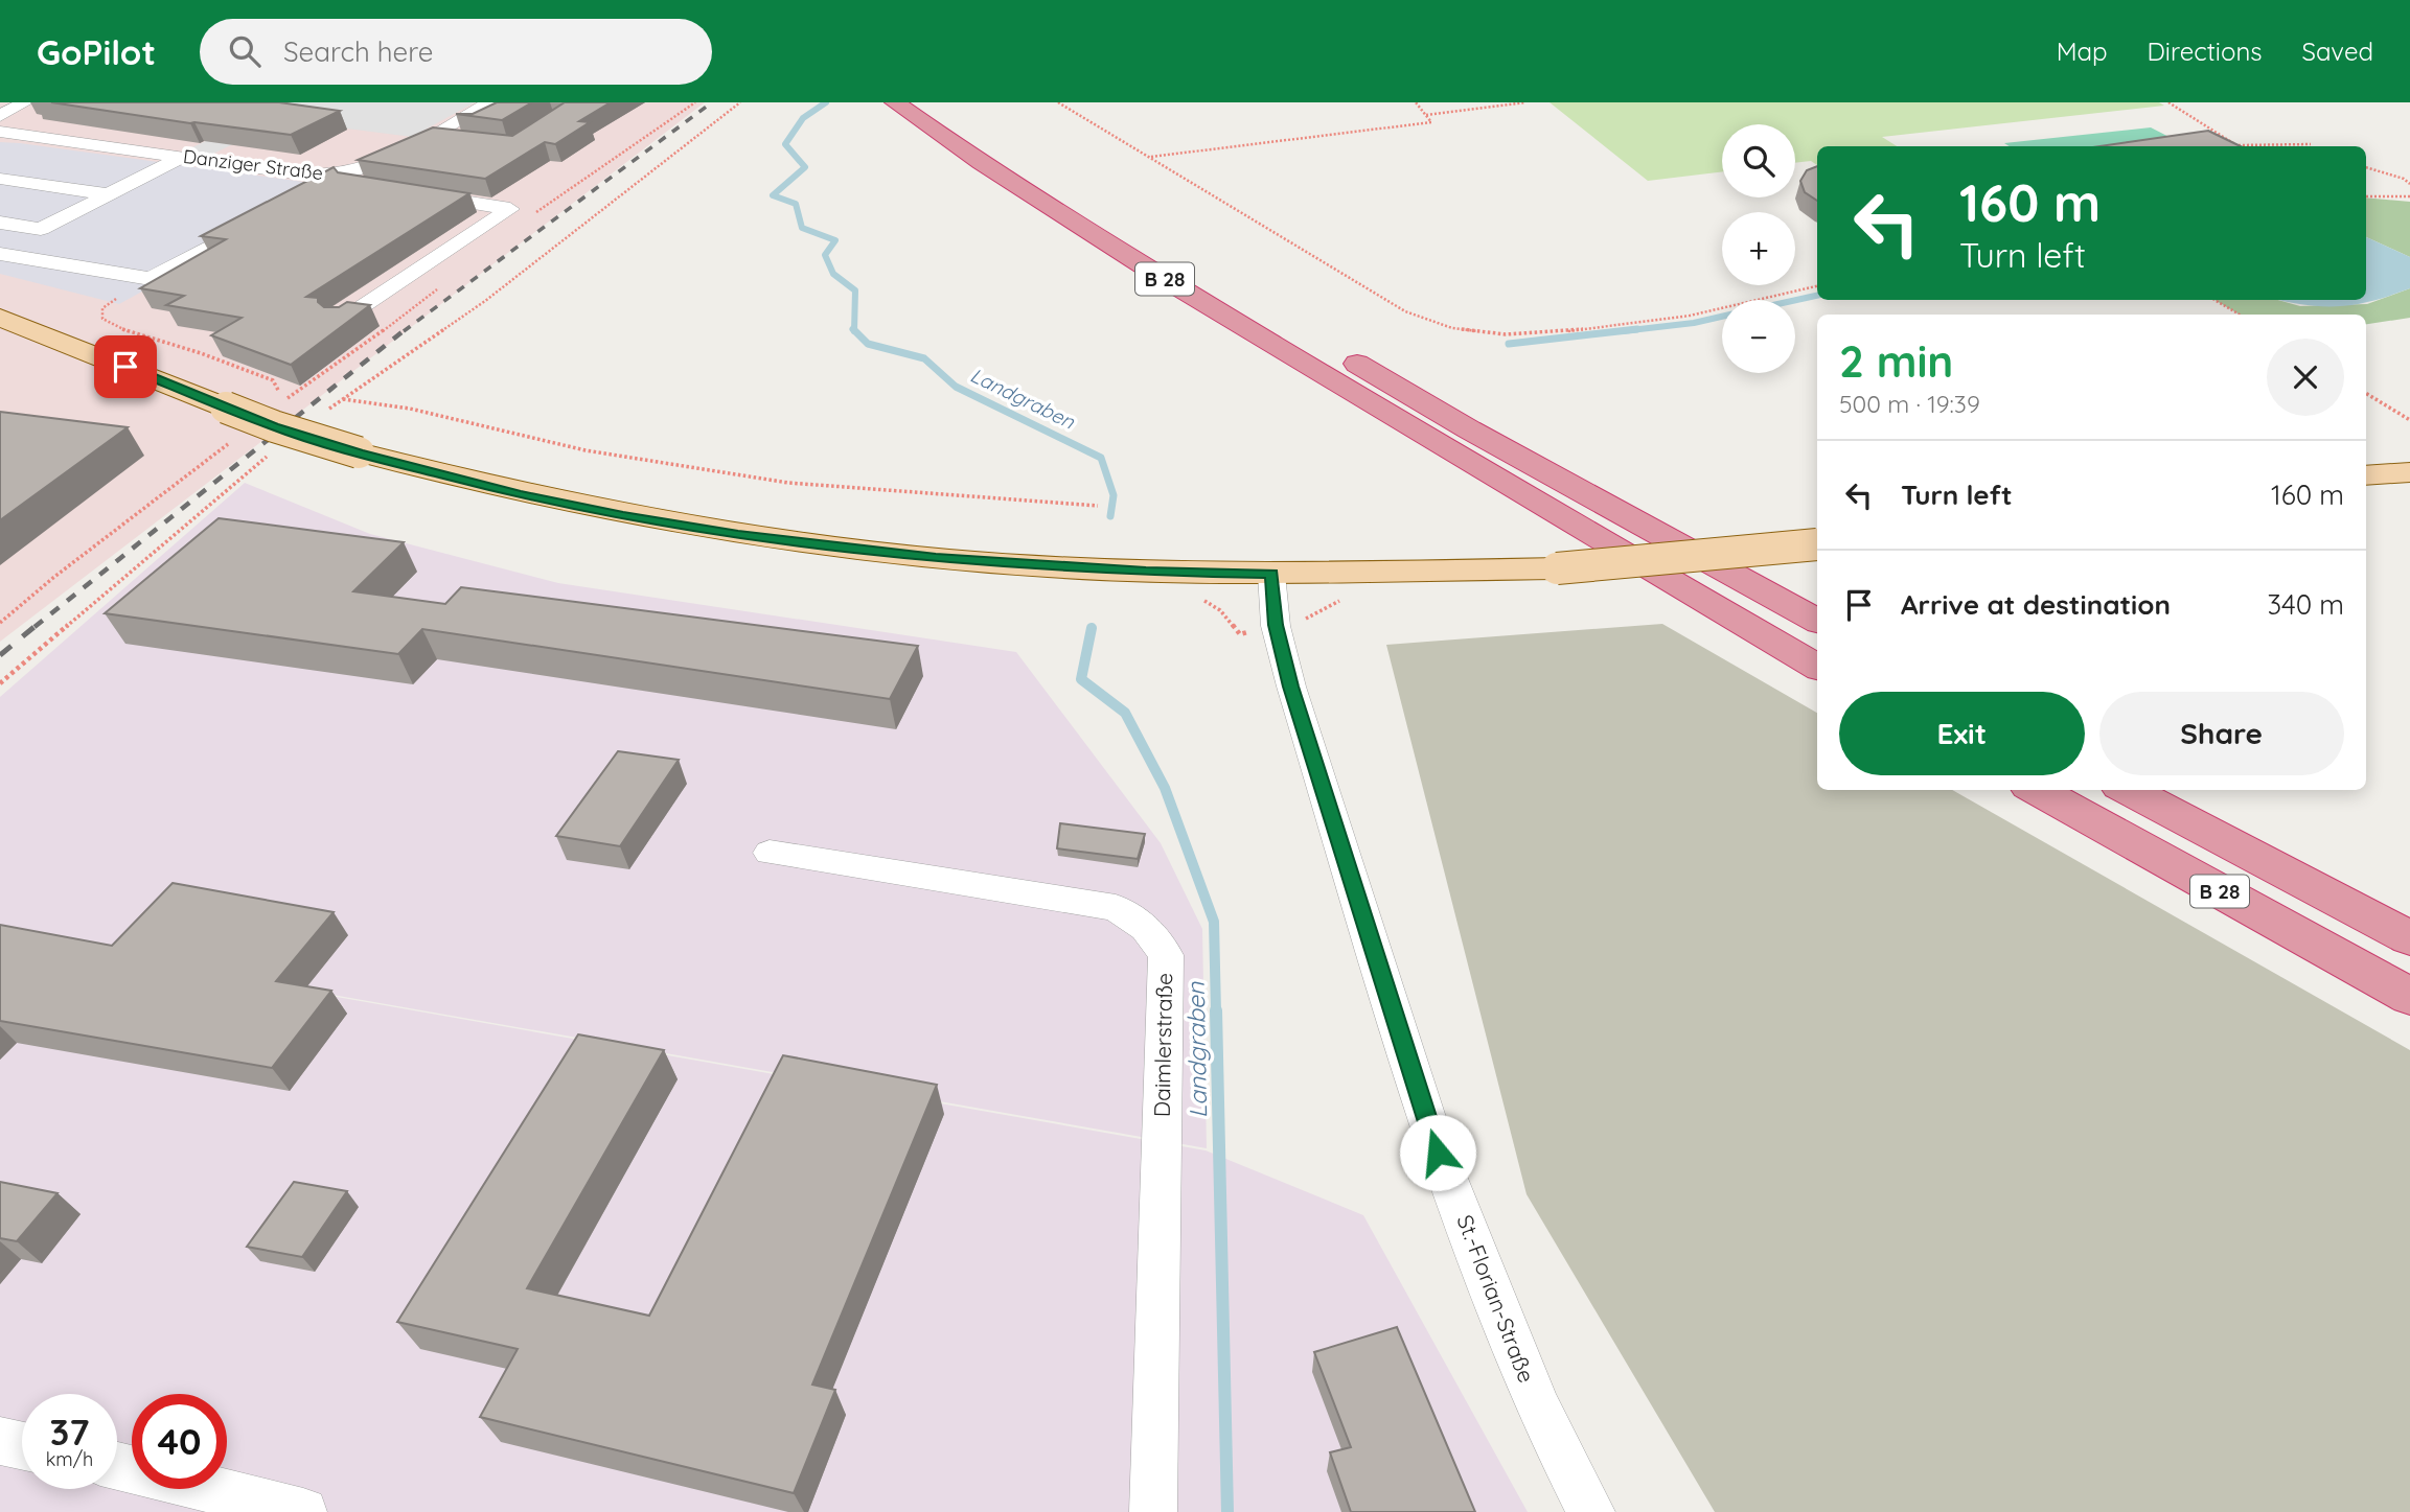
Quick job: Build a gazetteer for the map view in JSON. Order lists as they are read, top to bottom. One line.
{"streets":{"highway":["B 28"],"street":["Danziger Straße","Daimlerstraße","St.-Florian-Straße"]},"water":["Landgraben"],"page":{"header":"GoPilot","search":"Search here","nav":["Map","Directions","Saved"],"map_buttons":["+","−"],"turn":["160 m","Turn left"],"heading":["2 min","500 m · 19:39"],"list":[{"name":"Turn left","value":"160 m"},{"name":"Arrive at destination","value":"340 m"}],"buttons":["Exit","Share"],"speed":"37 km/h","limit":"40"}}
